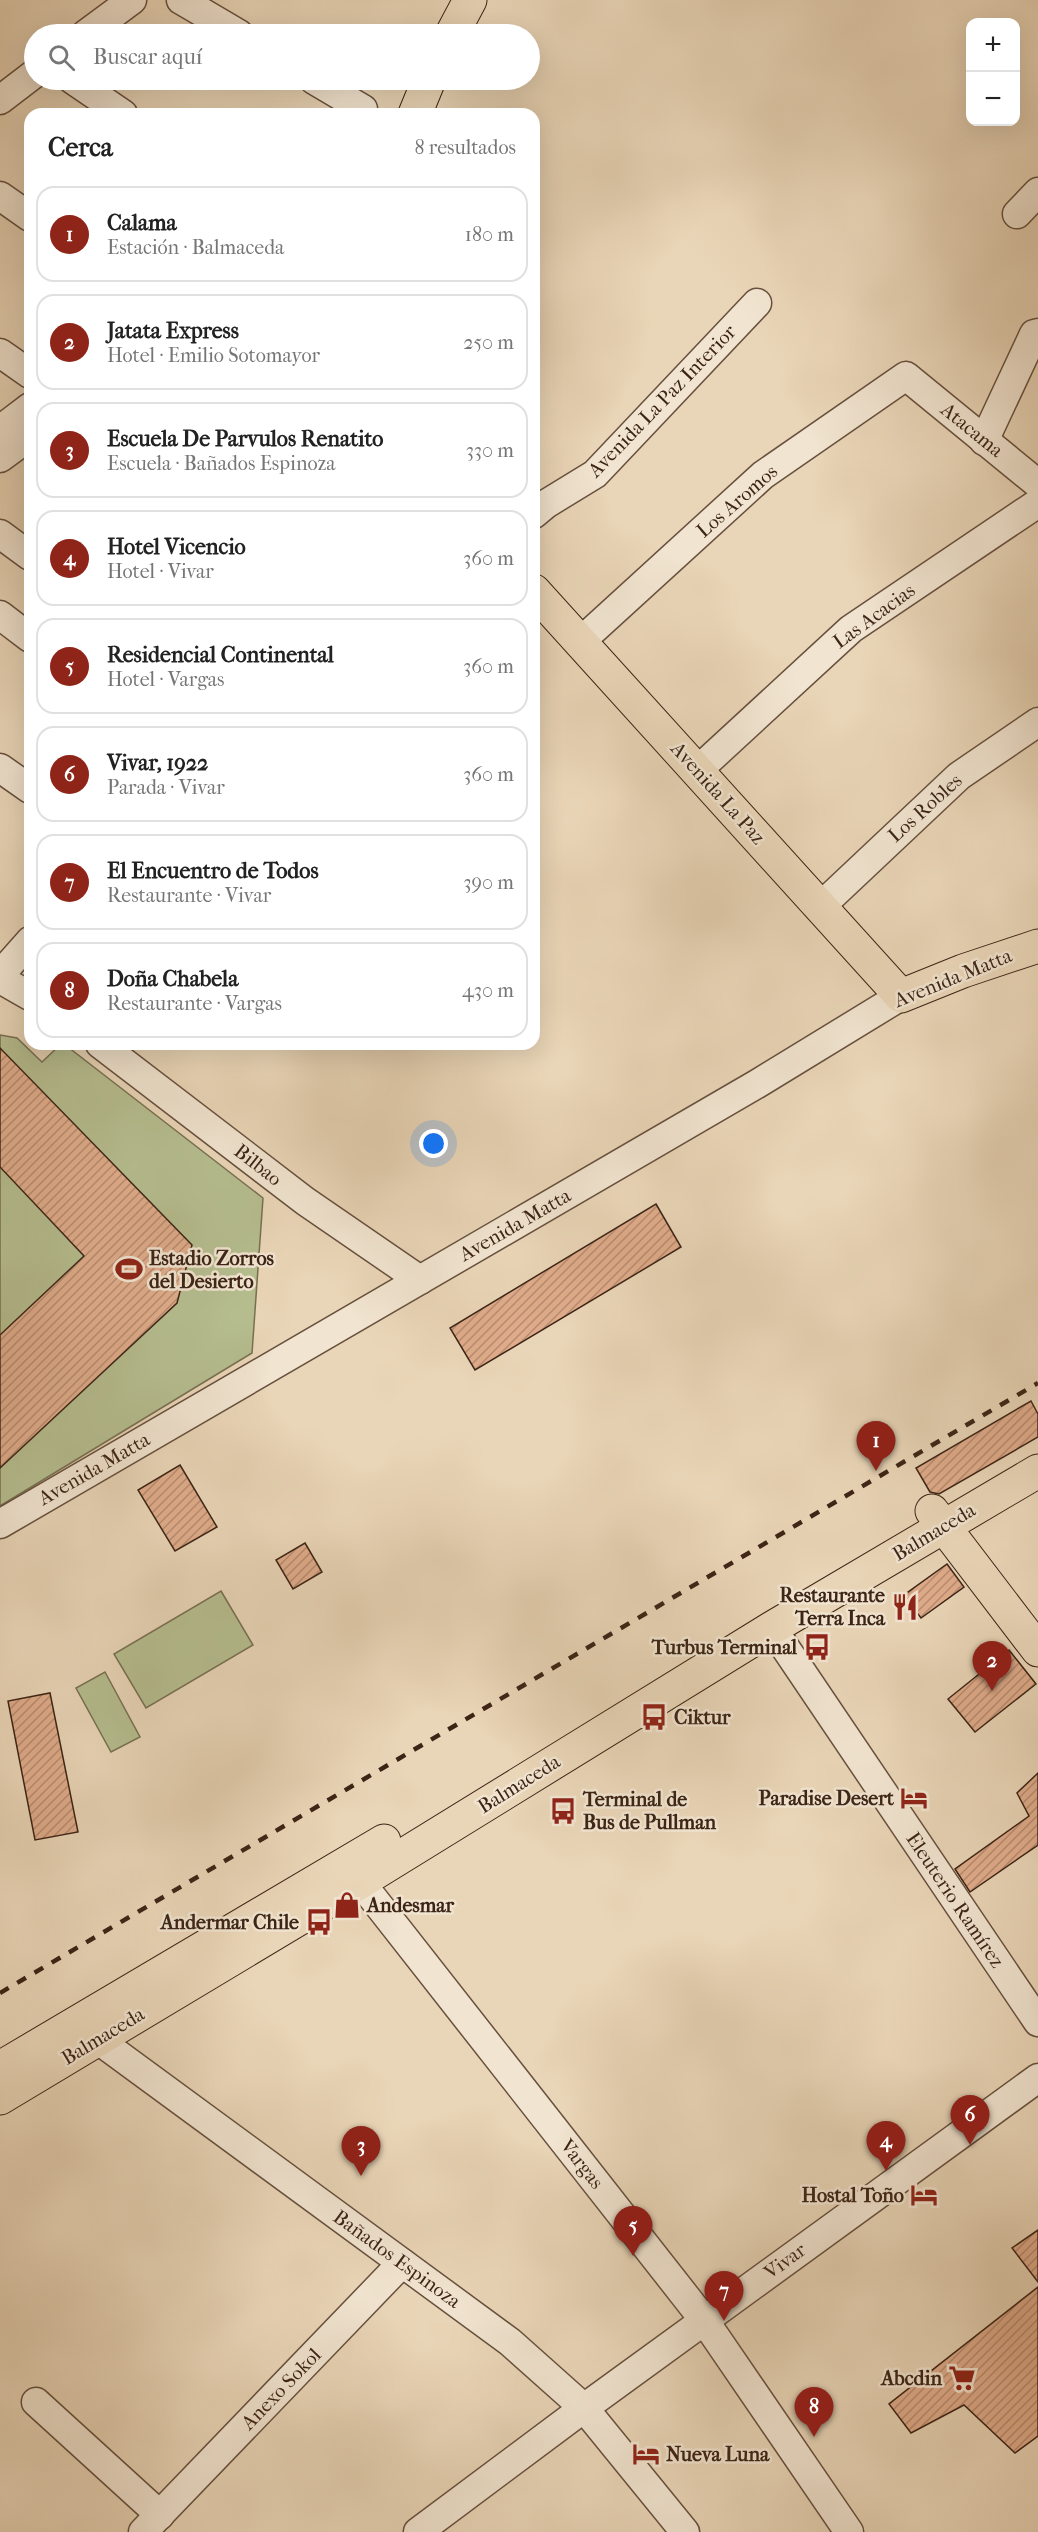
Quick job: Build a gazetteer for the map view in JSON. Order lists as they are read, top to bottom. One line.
{"streets":{"main road":["Avenida La Paz","Avenida Matta","Balmaceda"],"street":["Avenida La Paz Interior","Atacama","Los Aromos","Las Acacias","Los Robles","Bilbao","Eleuterio Ramírez","Vargas","Bañados Espinoza","Vivar","Anexo Sokol"]},"crossings":[["Atacama","Los Aromos"],["Los Aromos","Avenida La Paz"],["Las Acacias","Avenida La Paz"],["Avenida La Paz","Los Robles"],["Avenida La Paz","Avenida Matta"],["Avenida Matta","Bilbao"],["Balmaceda","Eleuterio Ramírez"],["Balmaceda","Vargas"],["Balmaceda","Bañados Espinoza"],["Vargas","Vivar"],["Bañados Espinoza","Vivar"],["Bañados Espinoza","Anexo Sokol"]],"places":{"sports":["Estadio Zorros del Desierto"],"restaurant":["Restaurante Terra Inca"],"bus stop":["Turbus Terminal","Ciktur","Terminal de Bus de Pullman","Andermar Chile"],"hotel":["Paradise Desert","Hostal Toño","Nueva Luna"],"shop":["Andesmar"],"supermarket":["Abcdin"]},"page":{"map_buttons":["+","−"],"search":"Buscar aquí","heading":["Cerca","8 resultados"],"list":[{"mark":"1","name":"Calama","note":"Estación · Balmaceda","value":"180 m"},{"mark":"2","name":"Jatata Express","note":"Hotel · Emilio Sotomayor","value":"250 m"},{"mark":"3","name":"Escuela De Parvulos Renatito","note":"Escuela · Bañados Espinoza","value":"330 m"},{"mark":"4","name":"Hotel Vicencio","note":"Hotel · Vivar","value":"360 m"},{"mark":"5","name":"Residencial Continental","note":"Hotel · Vargas","value":"360 m"},{"mark":"6","name":"Vivar, 1922","note":"Parada · Vivar","value":"360 m"},{"mark":"7","name":"El Encuentro de Todos","note":"Restaurante · Vivar","value":"390 m"},{"mark":"8","name":"Doña Chabela","note":"Restaurante · Vargas","value":"430 m"}],"pins":["1","2","6","4","3","5","7","8"]}}
